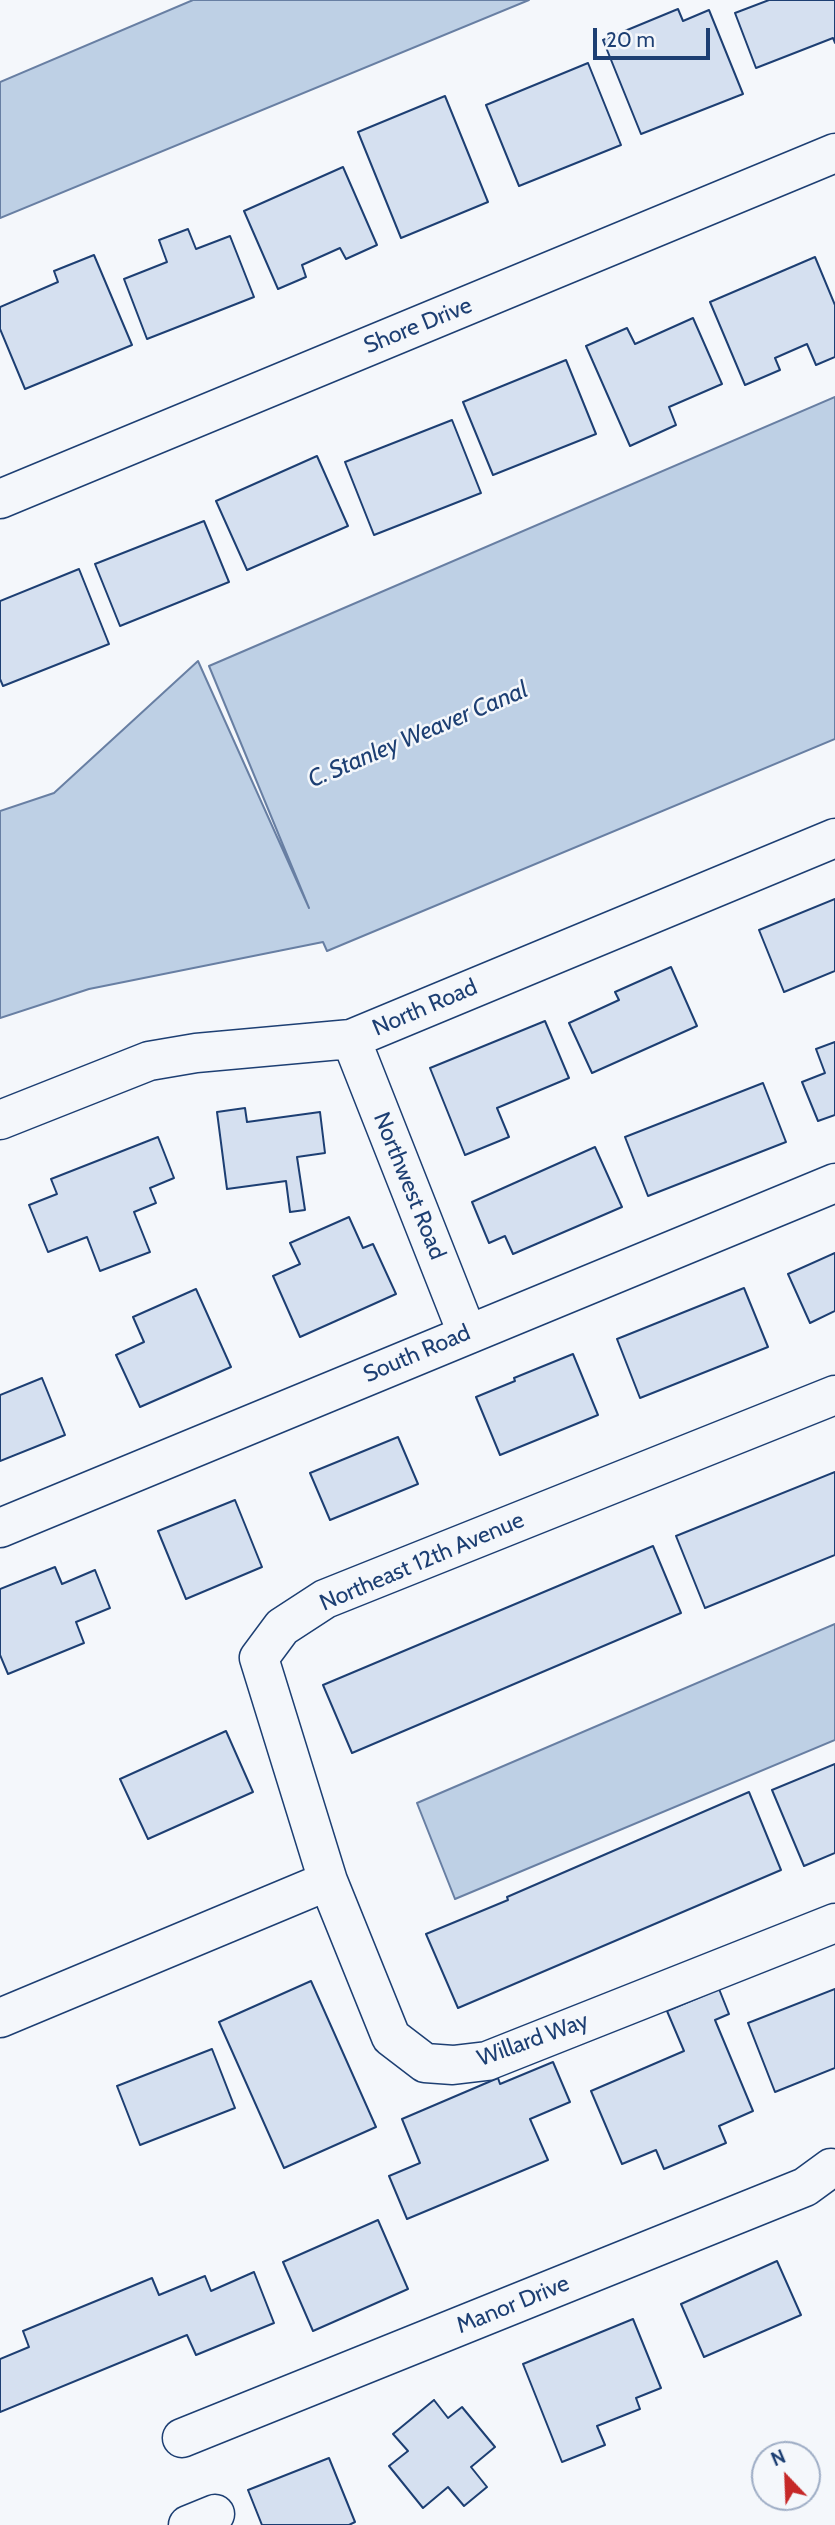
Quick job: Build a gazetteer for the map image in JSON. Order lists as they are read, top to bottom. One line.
{"streets":{"street":["Shore Drive","North Road","Northwest Road","South Road","Northeast 12th Avenue","Willard Way","Manor Drive"]},"crossings":[["North Road","Northwest Road"],["Northwest Road","South Road"],["Northeast 12th Avenue","Willard Way"]],"water":["C. Stanley Weaver Canal"],"scale_bar":"20 m","north":"top left"}
